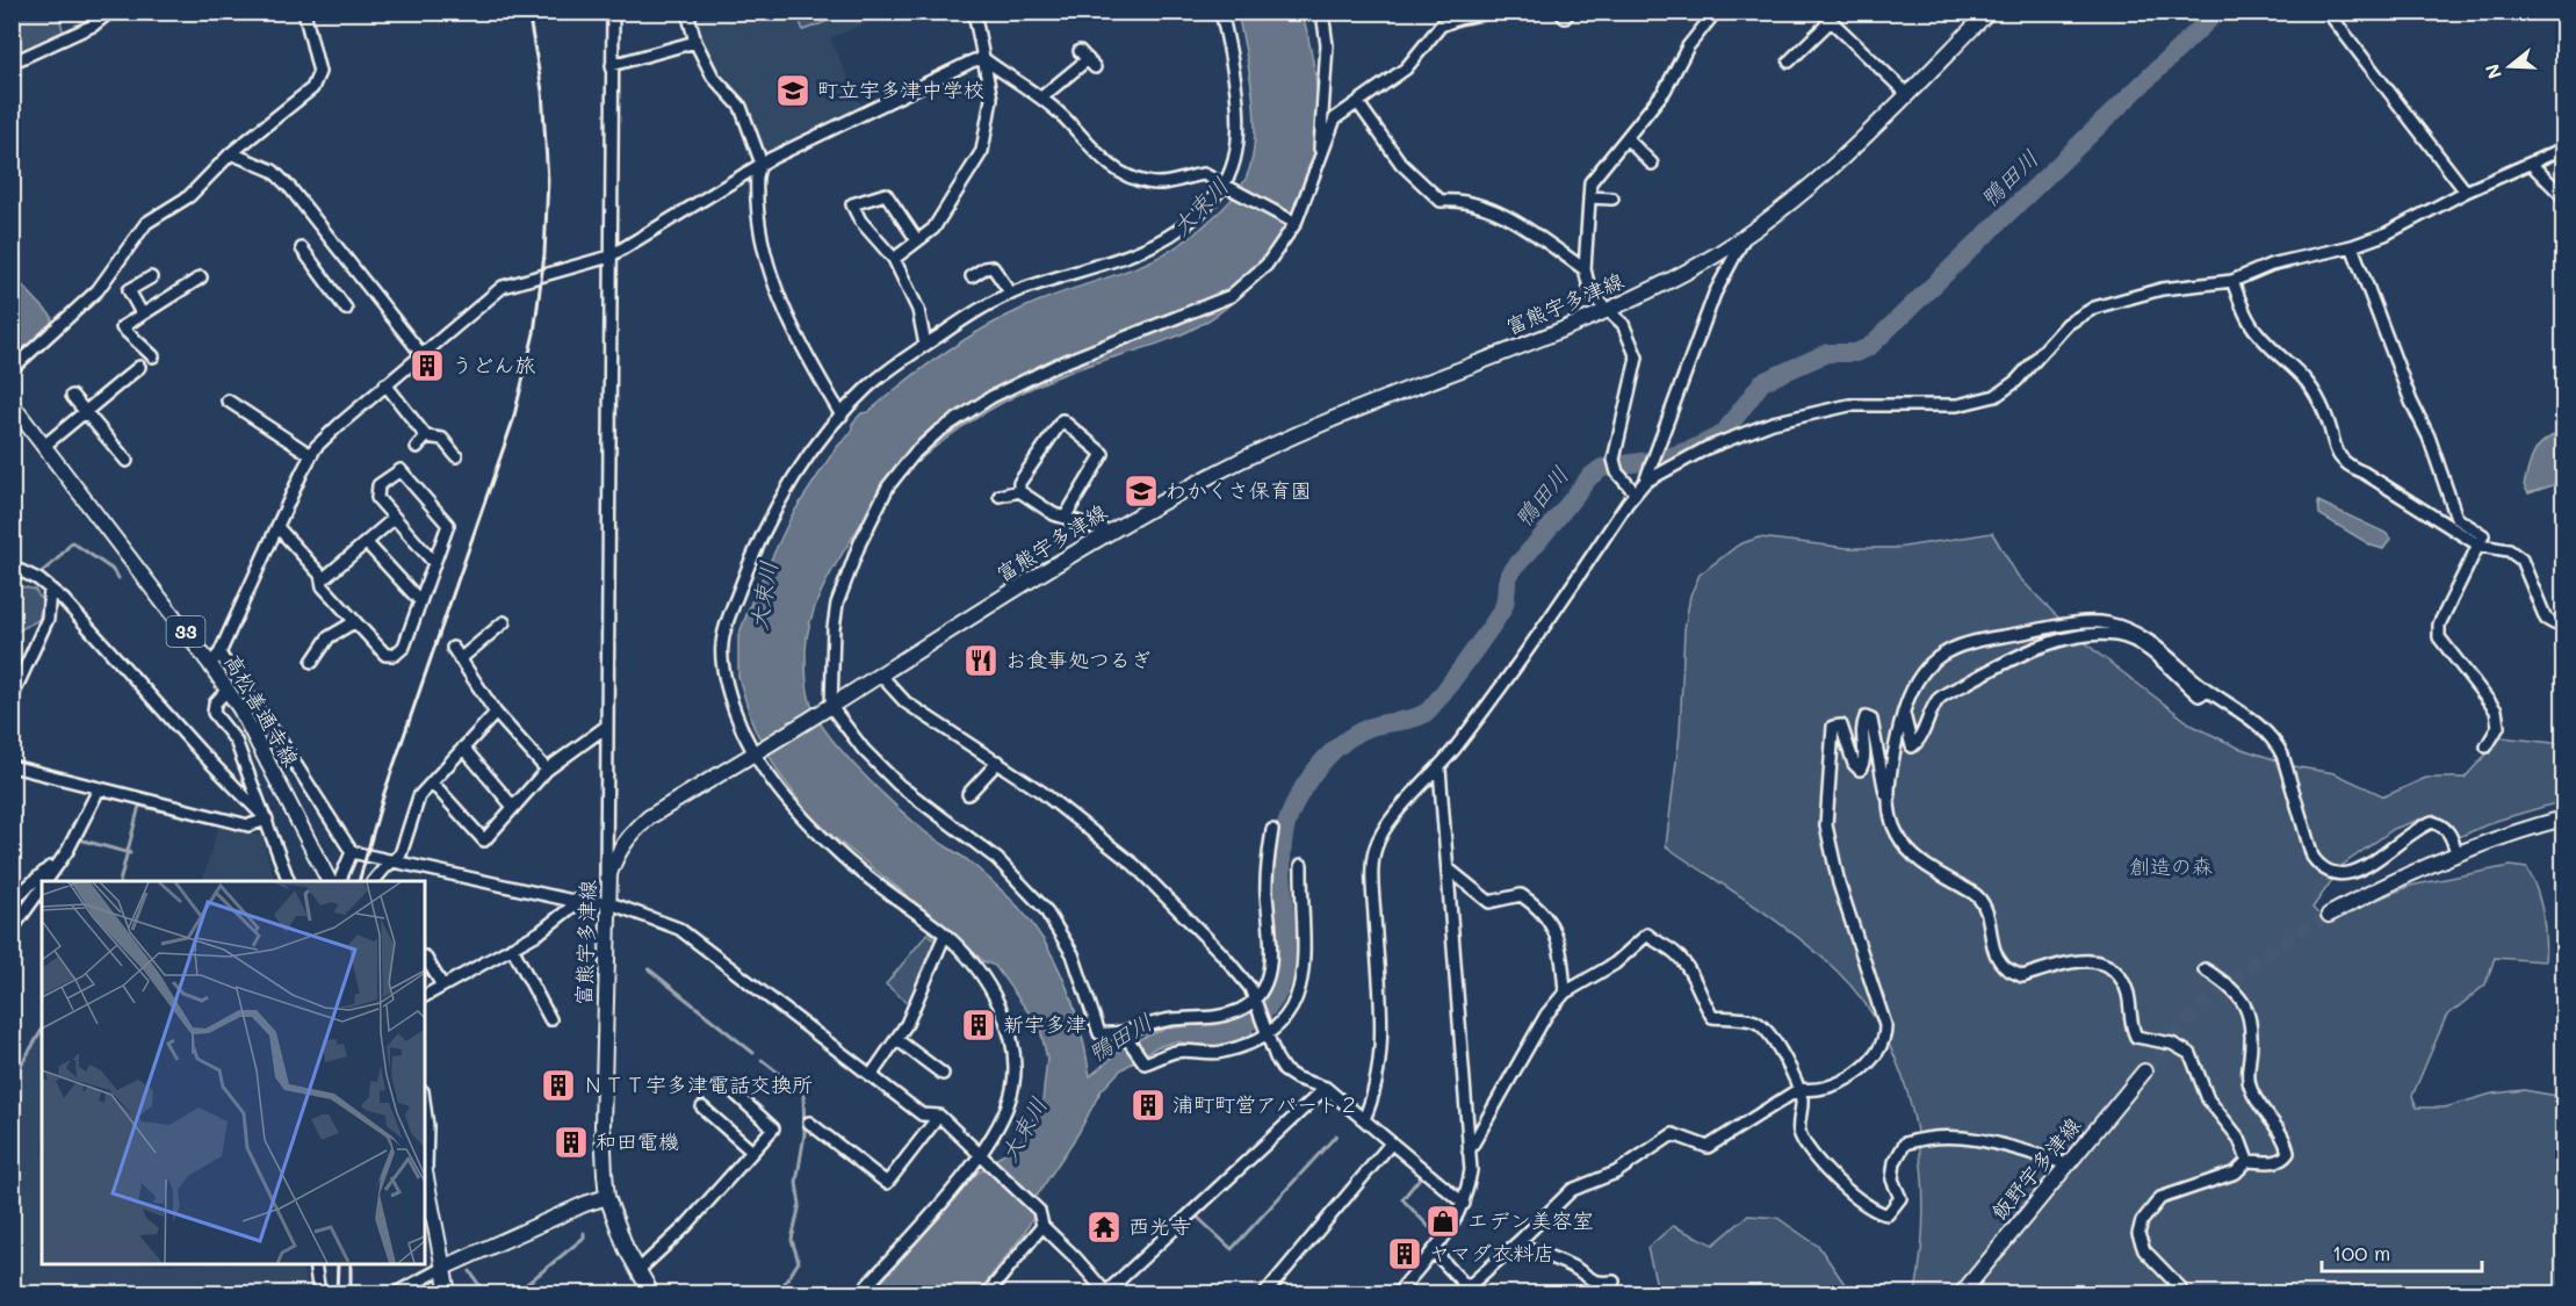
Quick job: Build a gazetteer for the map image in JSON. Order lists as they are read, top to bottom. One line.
{"streets":{"main road":["富熊宇多津線","33","高松善通寺線","飯野宇多津線"]},"water":["鴨田川","大束川"],"parks":["創造の森"],"places":{"school or university":["町立宇多津中学校","わかくさ保育園"],"building":["うどん旅","新宇多津","ＮＴＴ宇多津電話交換所","浦町町営アパート２","和田電機","ヤマダ衣料店"],"restaurant":["お食事処つるぎ"],"shop":["エデン美容室"],"temple":["西光寺"]},"scale_bar":"100 m","north":"left"}
